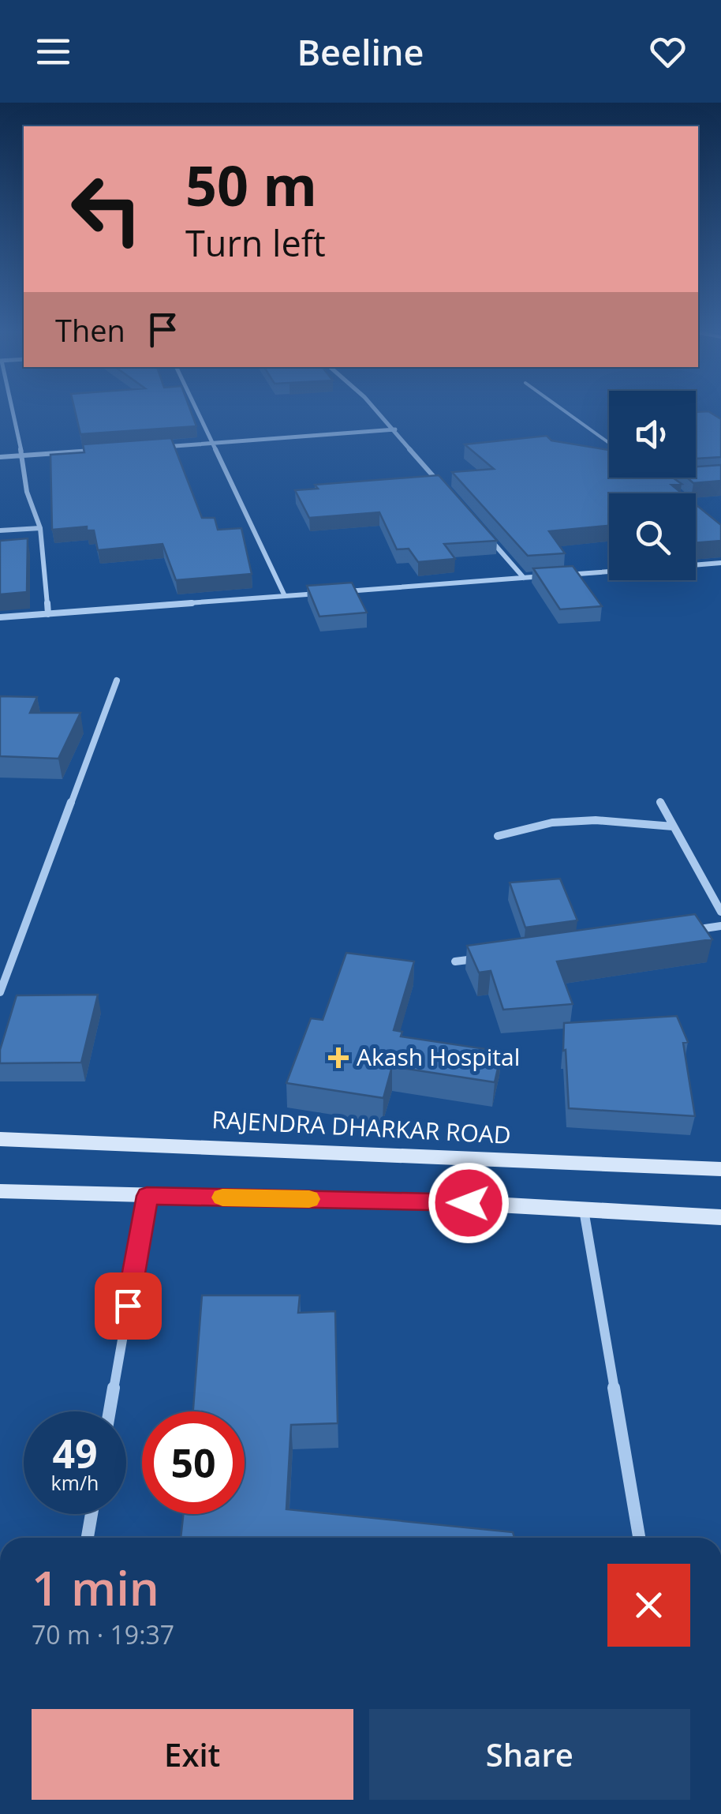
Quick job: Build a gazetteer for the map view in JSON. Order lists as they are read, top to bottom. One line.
{"streets":{"main road":["RAJENDRA DHARKAR ROAD"]},"places":{"health":["Akash Hospital"]},"page":{"header":"Beeline","turn":["50 m","Turn left"],"then":"Then","speed":"49 km/h","limit":"50","heading":["1 min","70 m · 19:37"],"buttons":["Exit","Share"]}}
